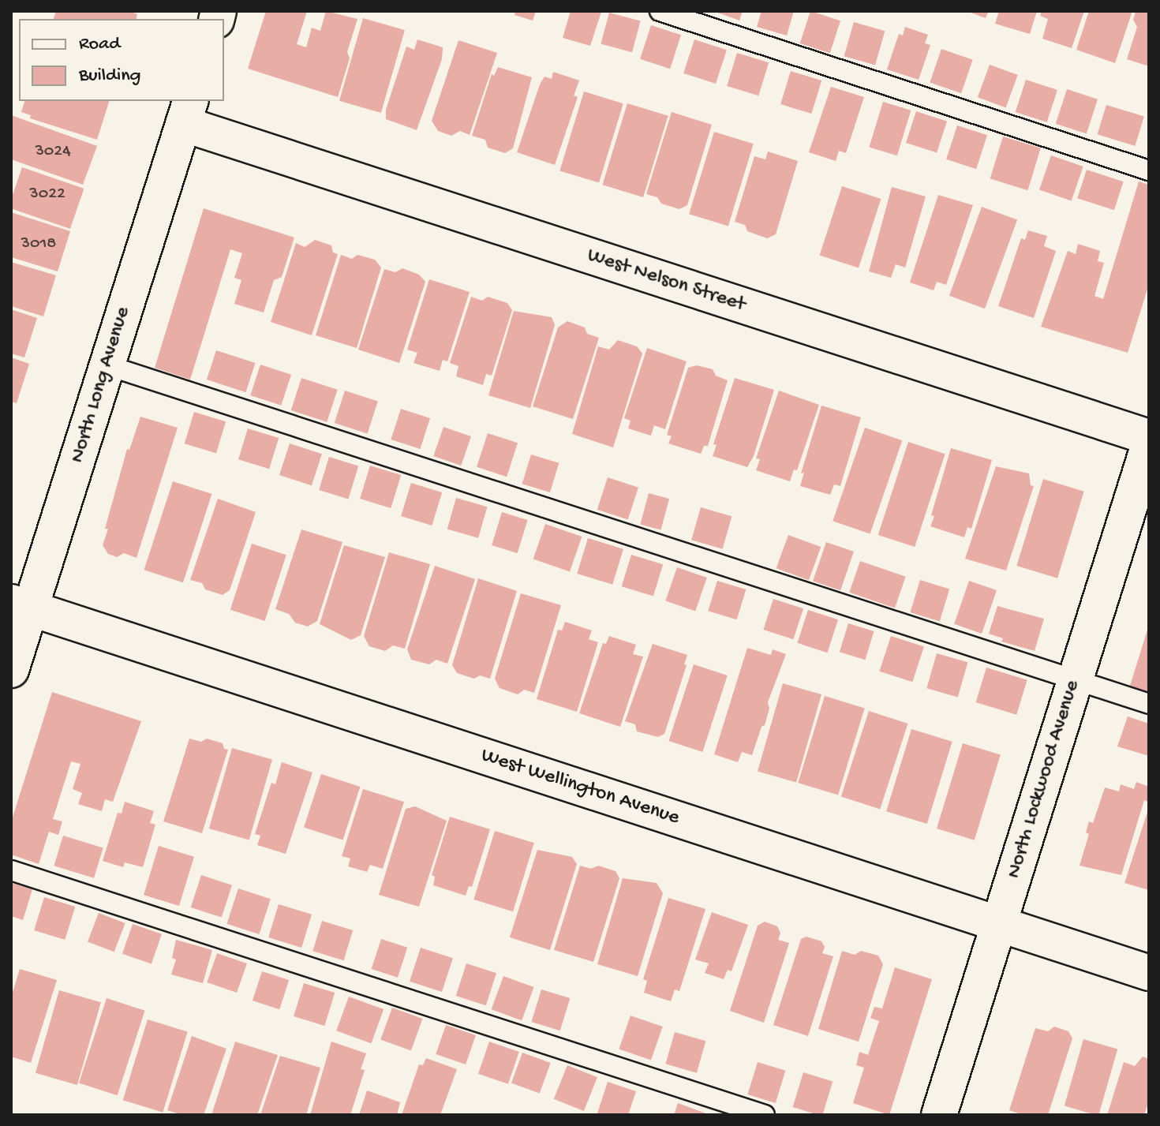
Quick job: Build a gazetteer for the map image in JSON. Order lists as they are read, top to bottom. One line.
{"streets":{"street":["West Nelson Street","North Long Avenue","North Lockwood Avenue","West Wellington Avenue"]},"crossings":[["West Nelson Street","North Long Avenue"],["North Long Avenue","West Wellington Avenue"],["North Lockwood Avenue","West Wellington Avenue"]],"house_numbers":["3024","3022","3018"],"legend":["Road","Building"]}
